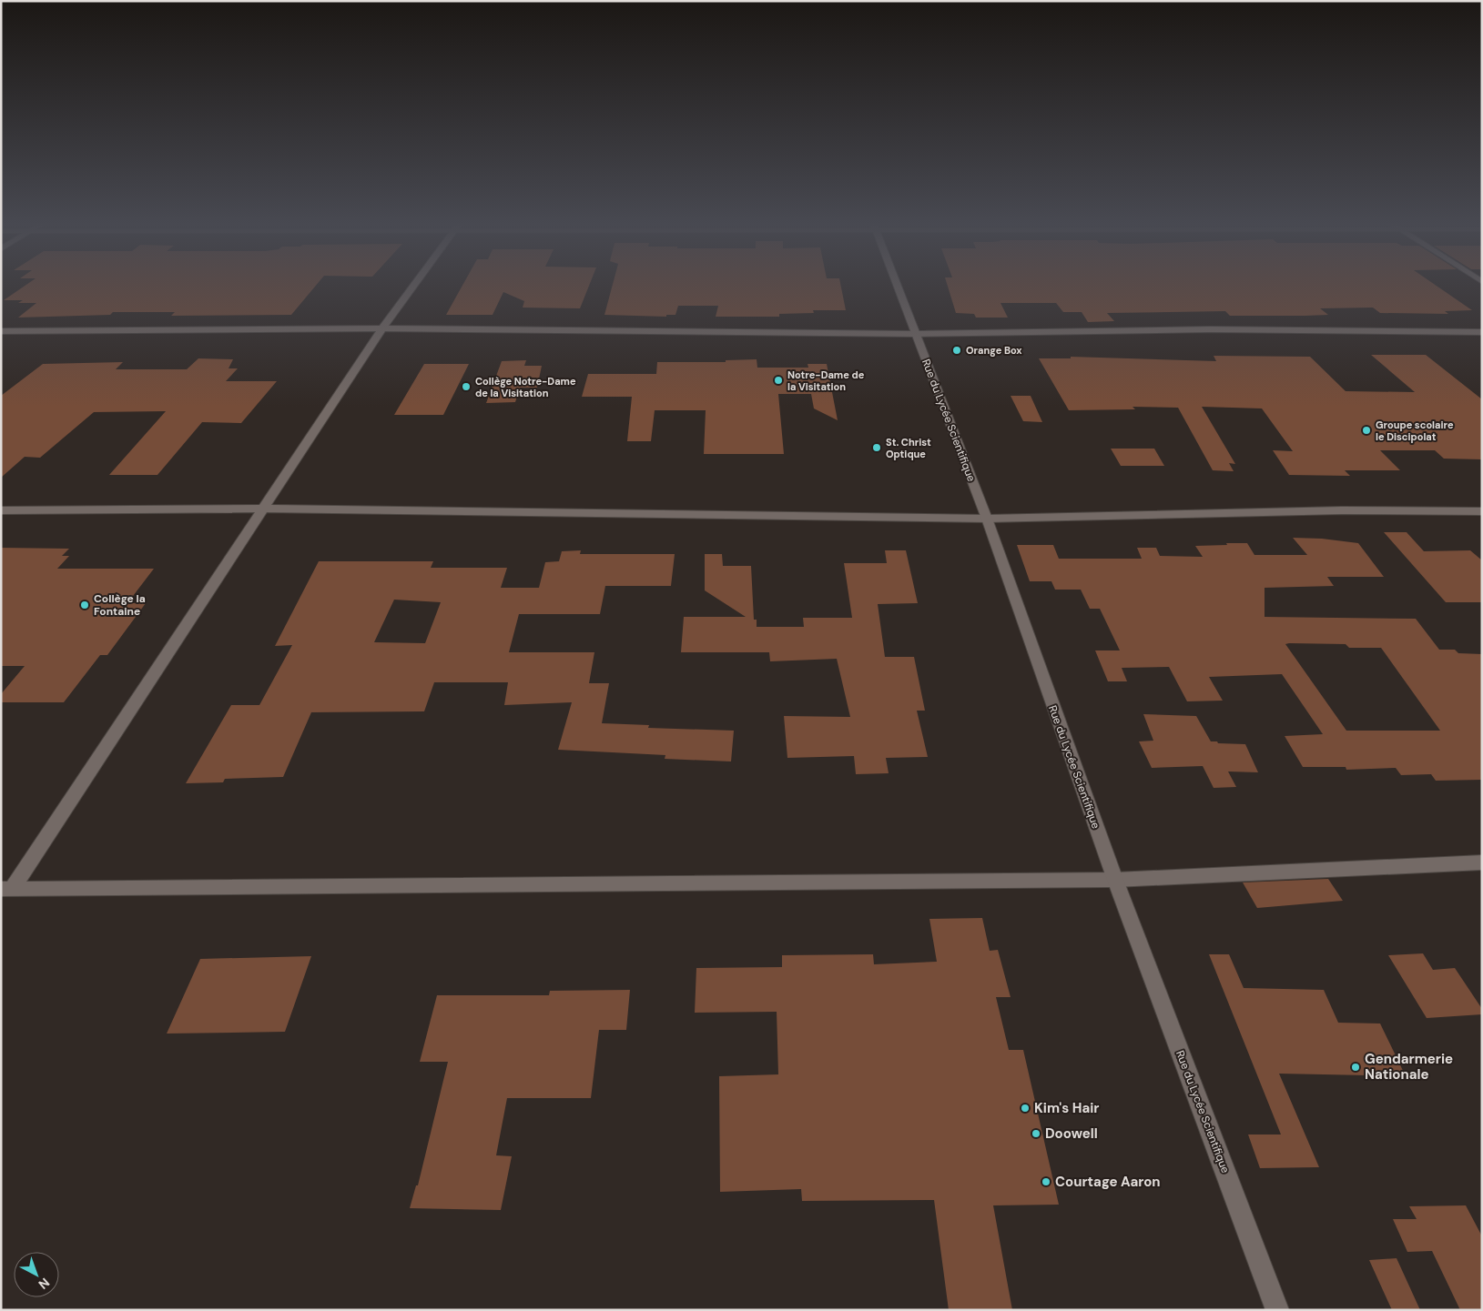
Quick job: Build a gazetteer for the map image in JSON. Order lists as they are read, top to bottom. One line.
{"streets":{"street":["Rue du Lycée Scientifique"]},"places":["Orange Box","Notre-Dame de la Visitation","Collège Notre-Dame de la Visitation","Groupe scolaire le Discipolat","St. Christ Optique","Collège la Fontaine","Gendarmerie Nationale","Kim's Hair","Doowell","Courtage Aaron"],"north":"bottom right"}
